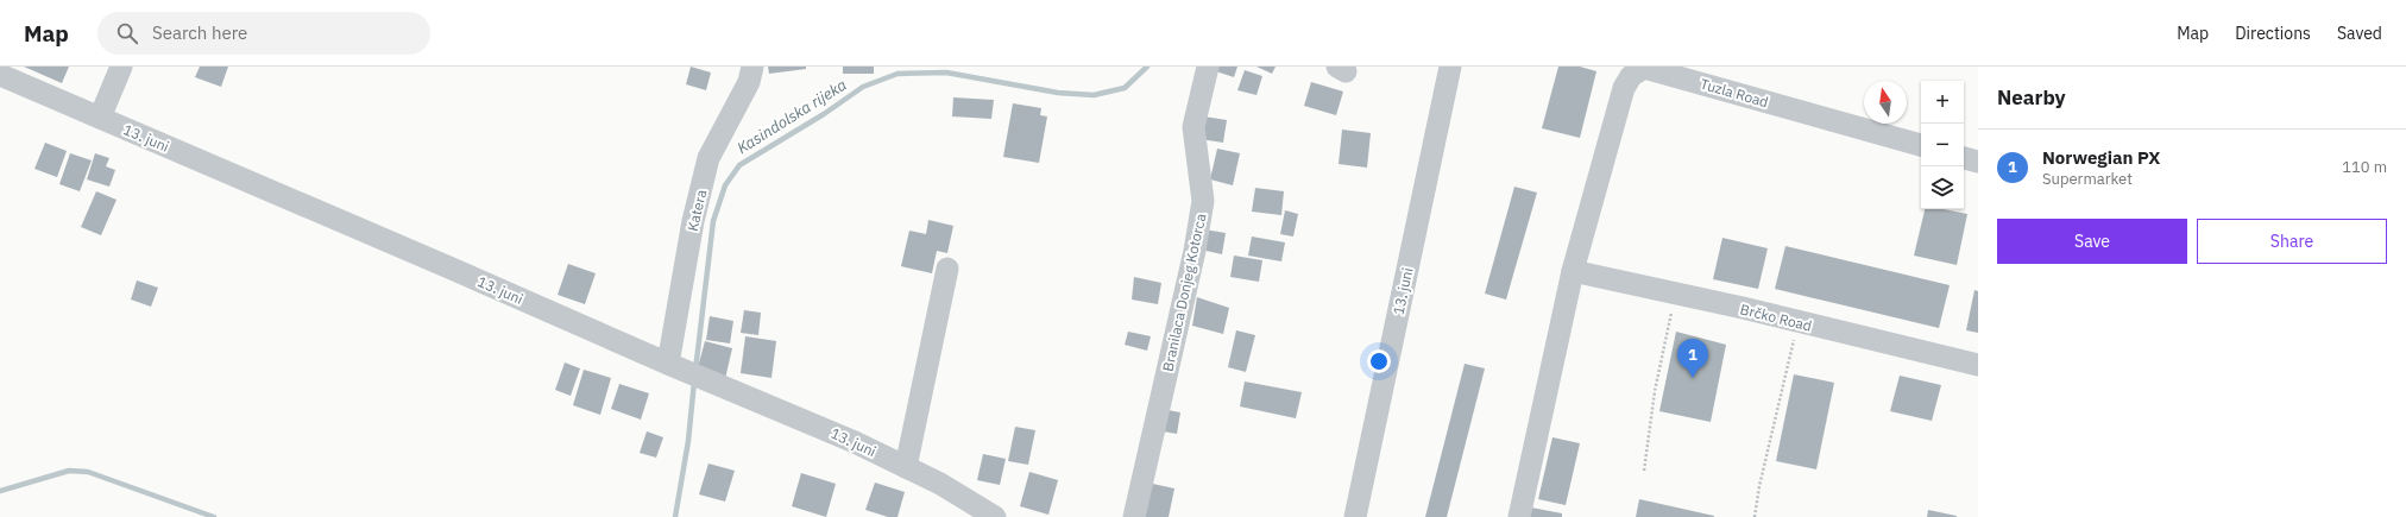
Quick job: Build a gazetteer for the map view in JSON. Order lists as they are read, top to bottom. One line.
{"streets":{"street":["Tuzla Road","13. juni","Katera","Branilaca Donjeg Kotorca","Brčko Road"]},"crossings":[["Tuzla Road","Brčko Road"],["13. juni","Katera"]],"water":["Kasindolska rijeka"],"north":"top","page":{"header":"Map","search":"Search here","nav":["Map","Directions","Saved"],"heading":"Nearby","map_buttons":["+","−"],"list":[{"mark":"1","name":"Norwegian PX","note":"Supermarket","value":"110 m"}],"buttons":["Save","Share"],"pins":"1"}}
